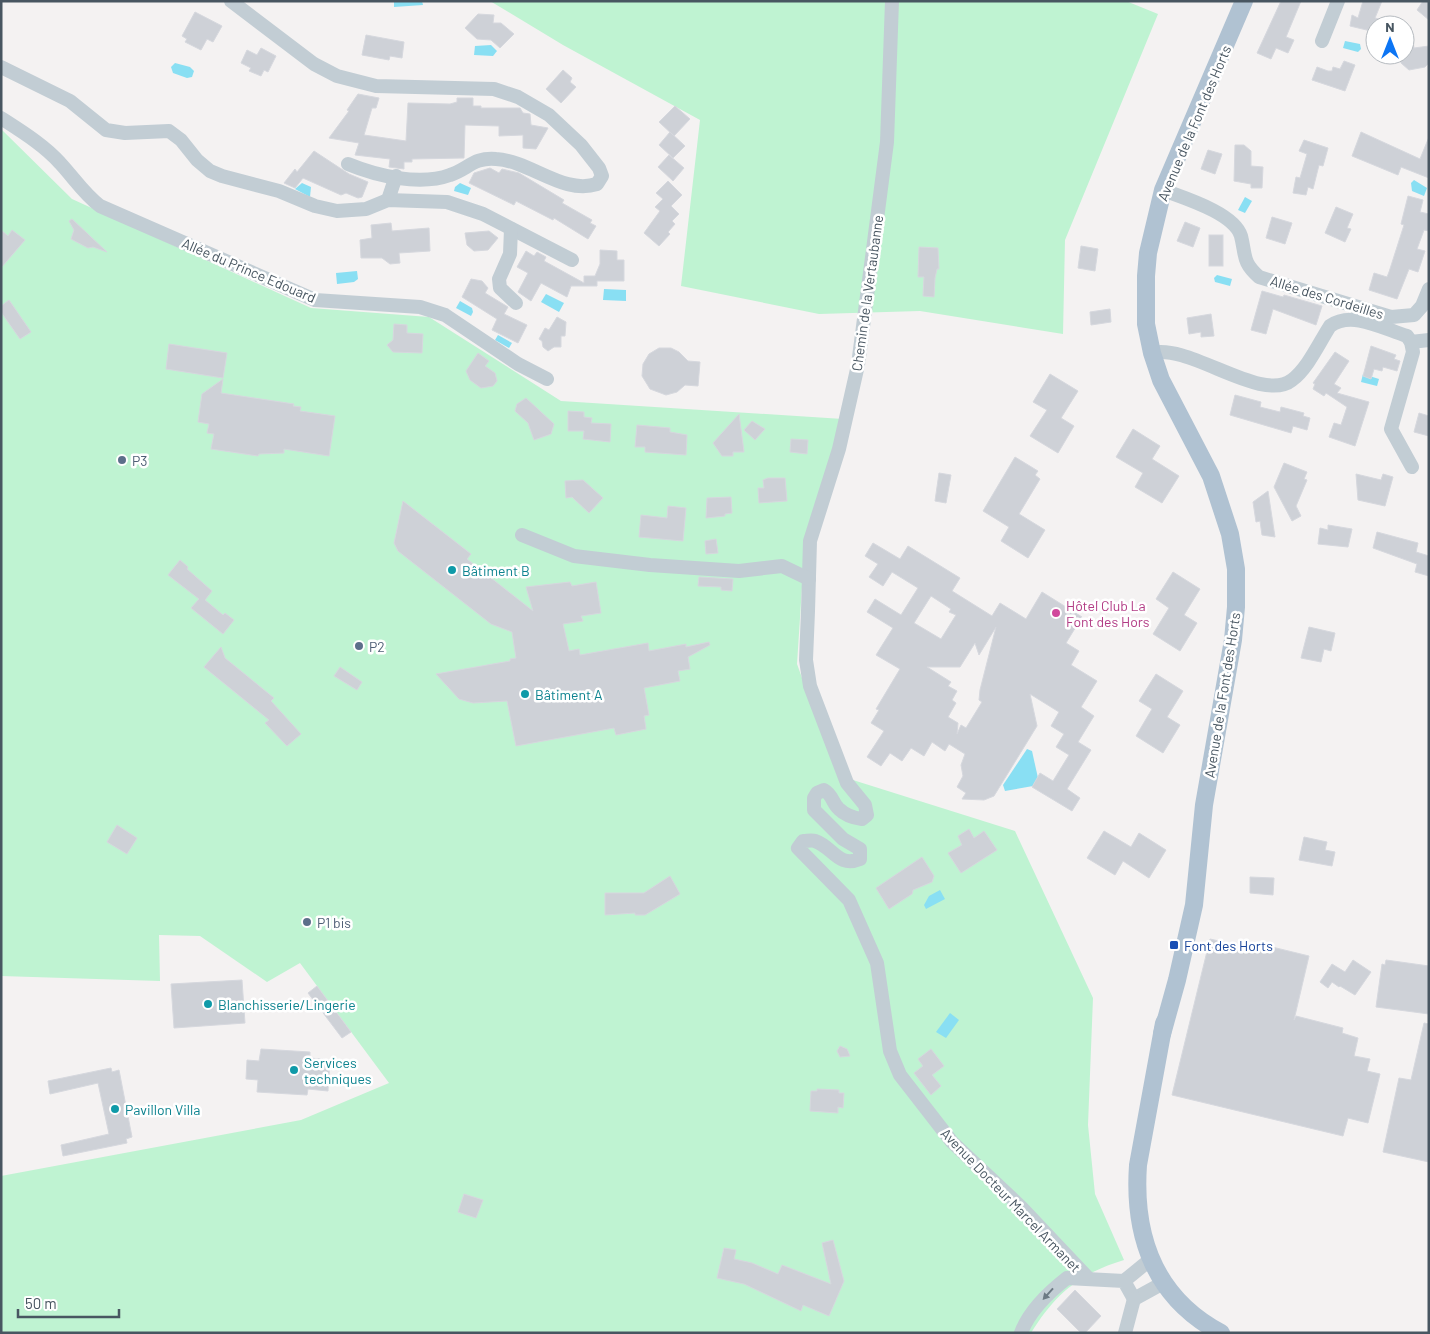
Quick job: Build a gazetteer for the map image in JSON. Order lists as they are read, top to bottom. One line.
{"streets":{"main road":["Avenue de la Font des Horts"],"street":["Allée du Prince Edouard","Chemin de la Vertaubanne","Allée des Cordeilles","Avenue Docteur Marcel Armanet"]},"crossings":[["Avenue de la Font des Horts","Allée des Cordeilles"],["Chemin de la Vertaubanne","Avenue Docteur Marcel Armanet"]],"places":{"other":["P3","Bâtiment B","Hôtel Club La Font des Hors","P2","Bâtiment A","P1 bis","Blanchisserie/Lingerie","Services techniques","Pavillon Villa"],"transit":["Font des Horts"]},"scale_bar":"50 m","north":"top"}
